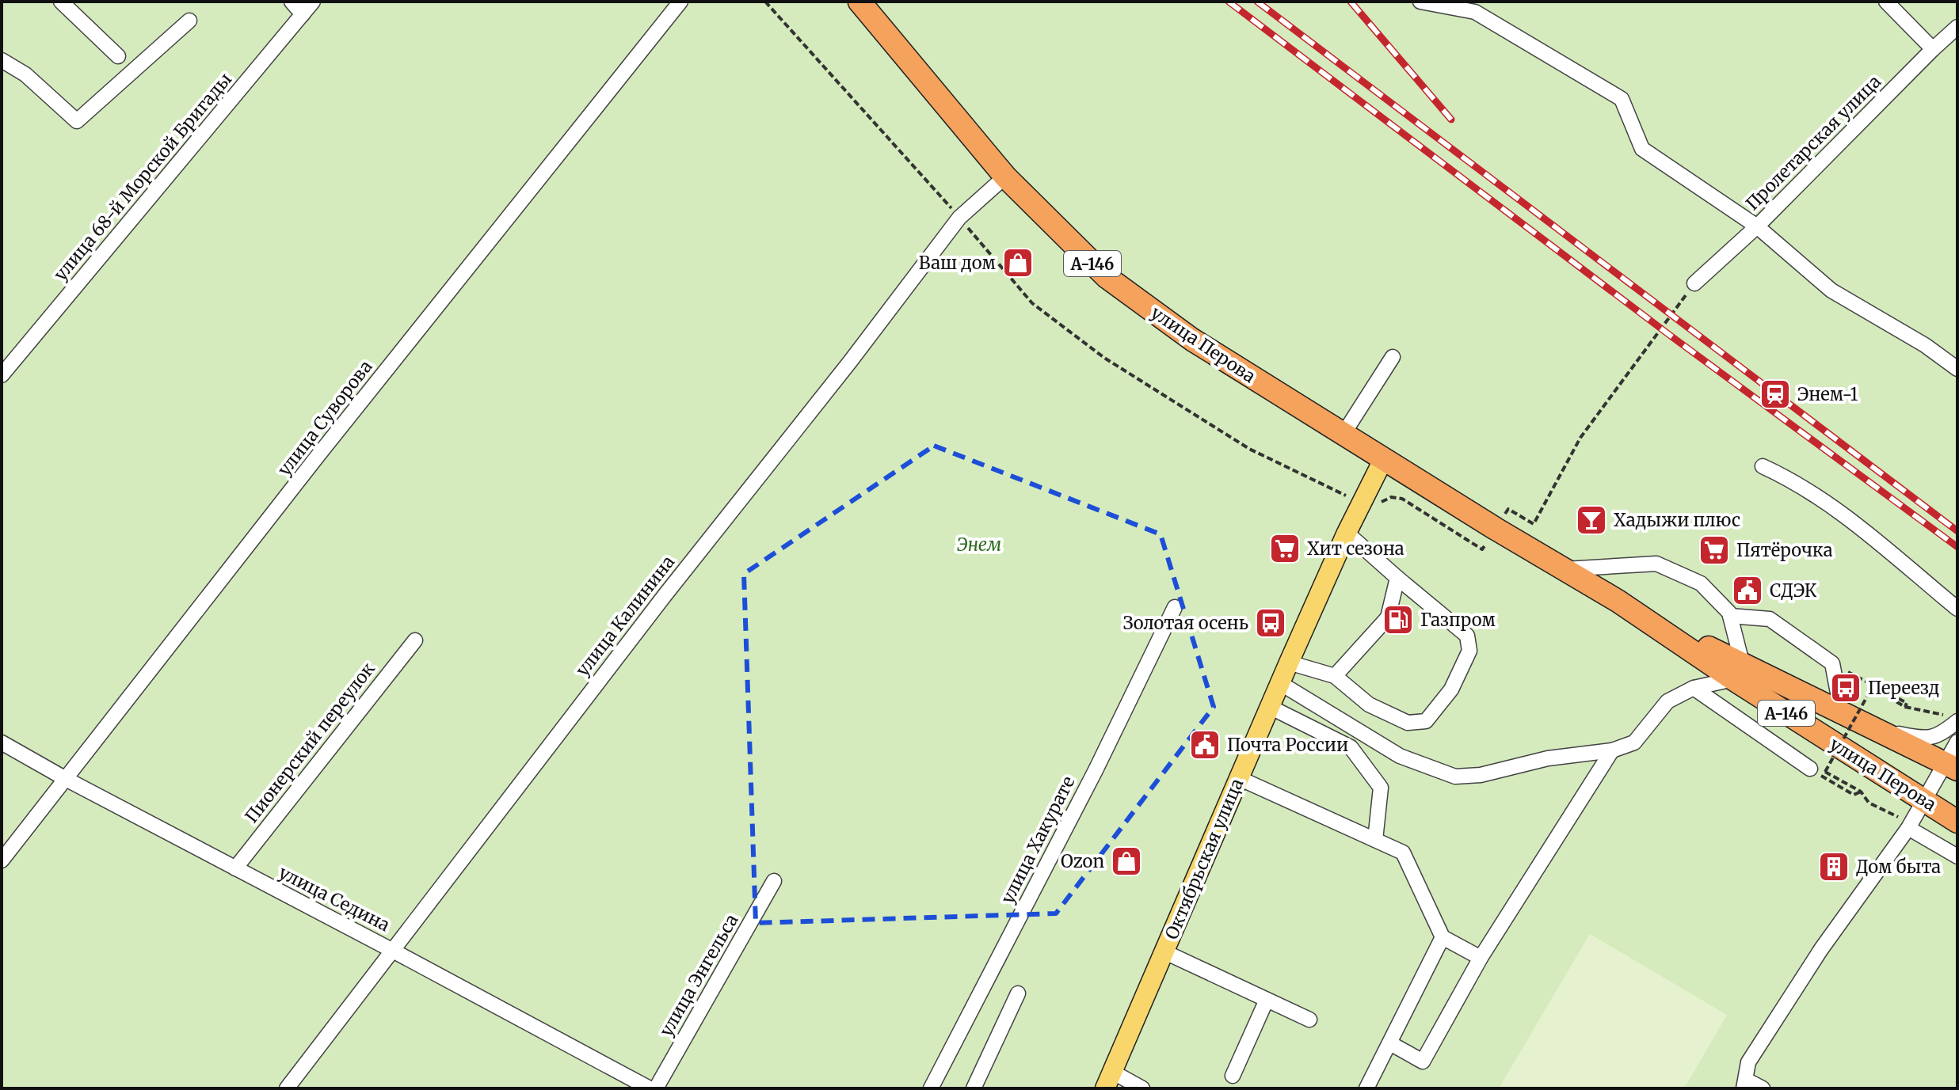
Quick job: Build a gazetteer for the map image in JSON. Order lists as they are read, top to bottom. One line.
{"streets":{"highway":["А-146","улица Перова"],"main road":["Октябрьская улица"],"street":["Пролетарская улица","улица 68-й Морской Бригады","улица Суворова","улица Калинина","Пионерский переулок","улица Хакурате","улица Седина","улица Энгельса"]},"crossings":[["улица Перова","улица Калинина"],["улица Перова","Октябрьская улица"],["улица Суворова","улица Седина"],["улица Калинина","улица Седина"],["Пионерский переулок","улица Седина"]],"parks":["Энем"],"places":{"shop":["Ваш дом","Ozon"],"station":["Энем-1"],"bar":["Хадыжи плюс"],"supermarket":["Хит сезона","Пятёрочка"],"public building":["СДЭК","Почта России"],"fuel station":["Газпром"],"bus stop":["Золотая осень","Переезд"],"building":["Дом быта"]}}
